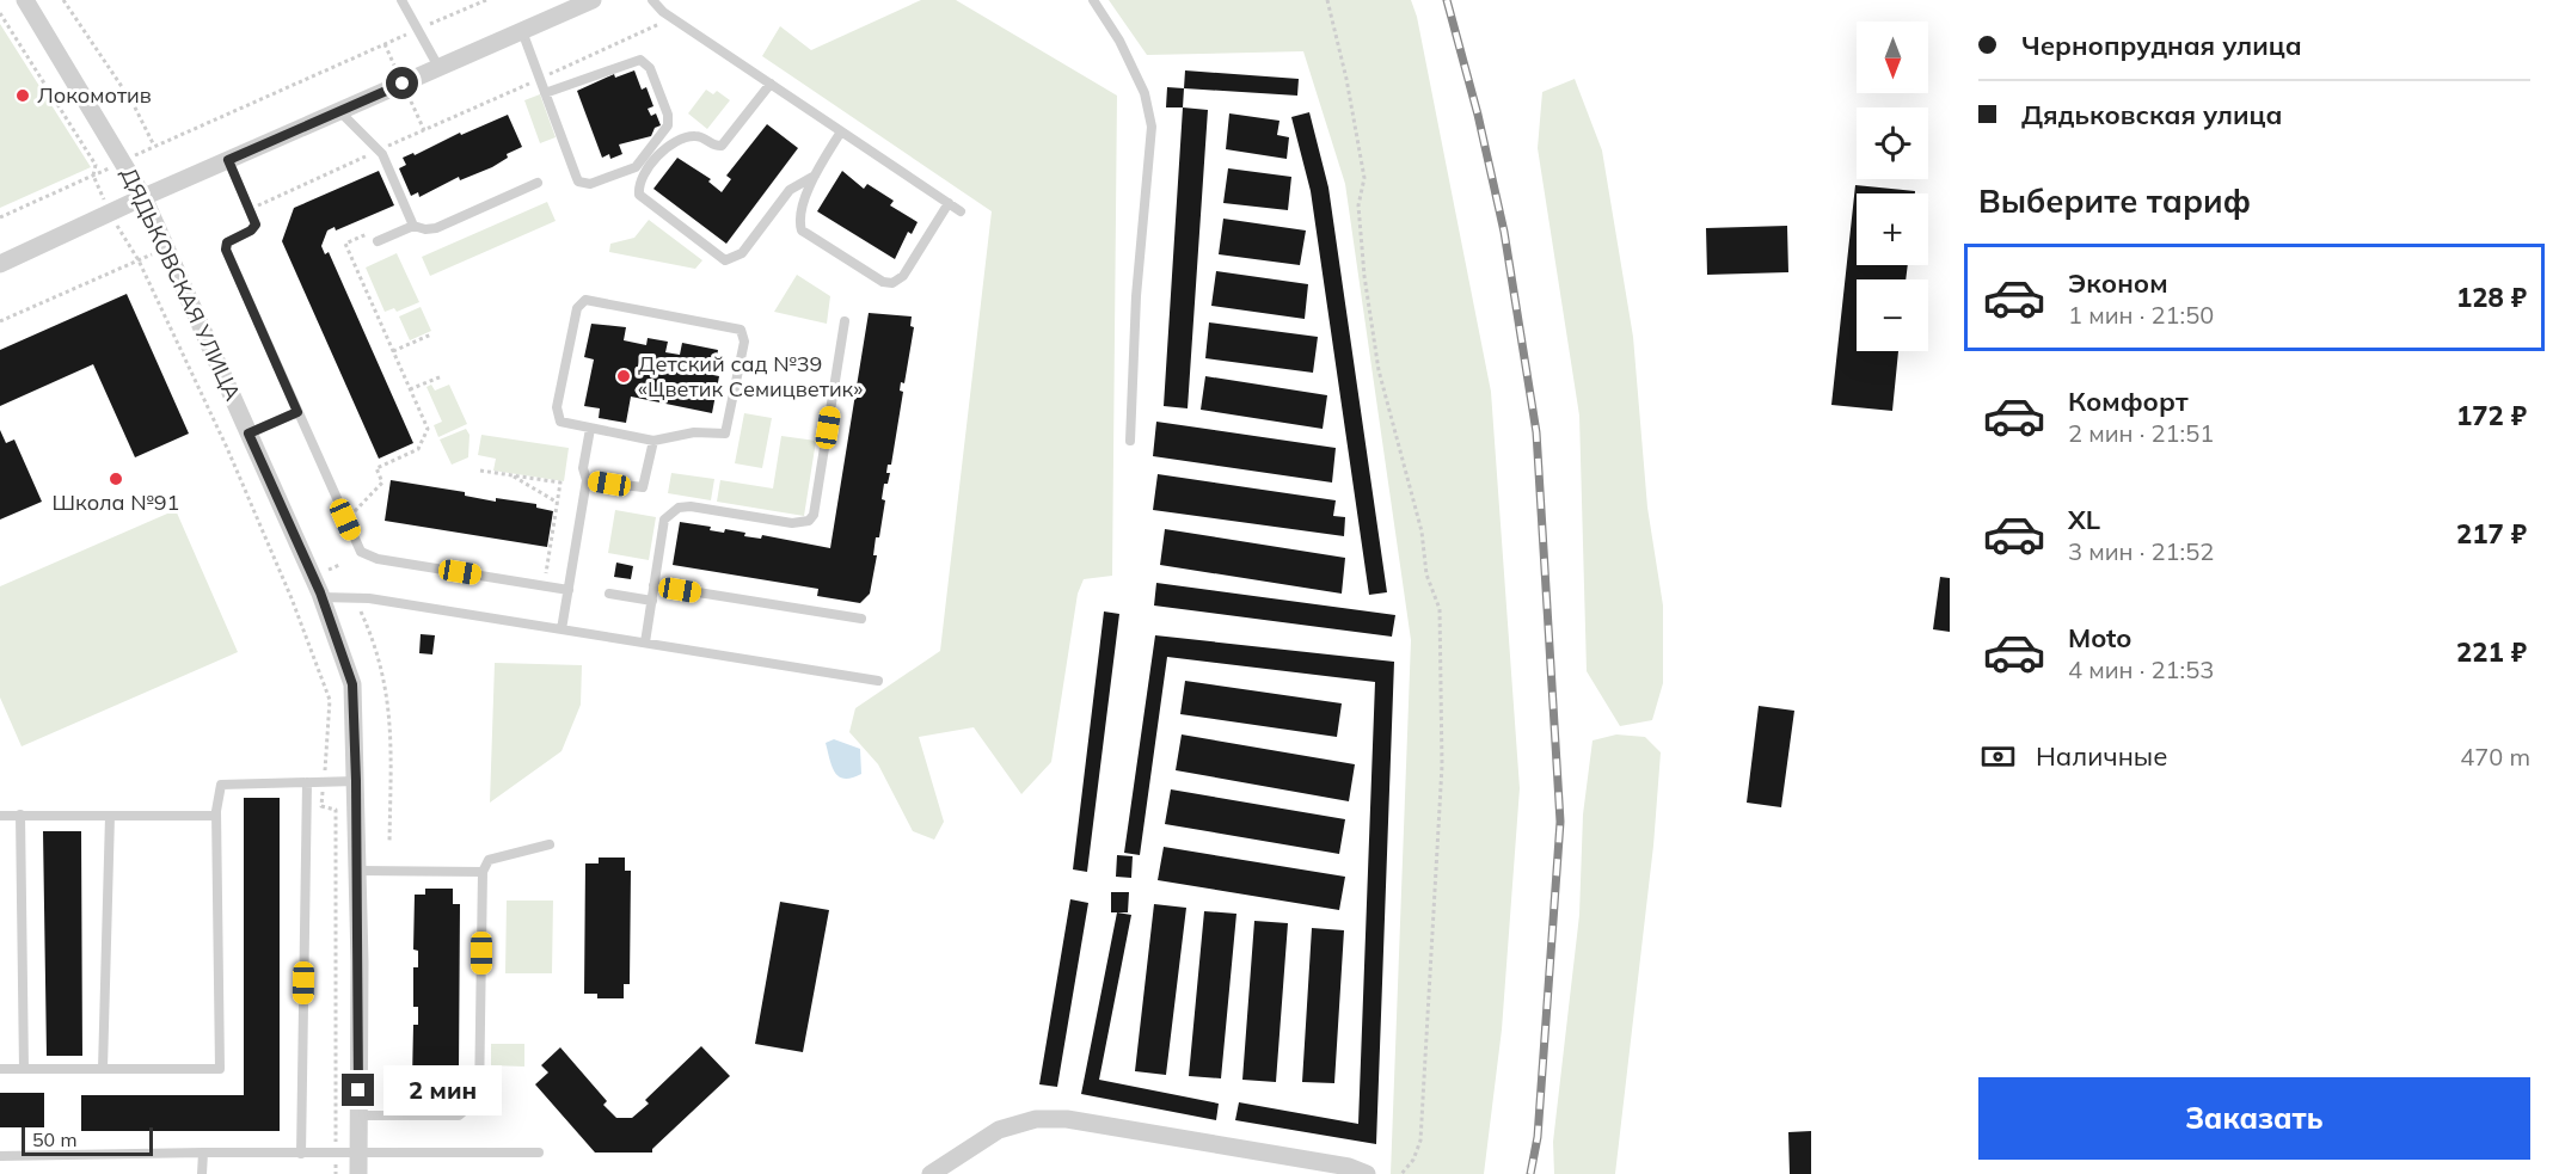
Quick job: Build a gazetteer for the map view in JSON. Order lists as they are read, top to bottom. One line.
{"streets":{"street":["ДЯДЬКОВСКАЯ УЛИЦА"]},"places":["Локомотив","Детский сад №39 «Цветик Семицветик»","Школа №91"],"scale_bar":"50 m","north":"bottom","page":{"banner":["Чернопрудная улица","Дядьковская улица"],"map_buttons":["+","−"],"heading":"Выберите тариф","list":[{"name":"Эконом","note":"1 мин · 21:50","value":"128 ₽"},{"name":"Комфорт","note":"2 мин · 21:51","value":"172 ₽"},{"name":"XL","note":"3 мин · 21:52","value":"217 ₽"},{"name":"Moto","note":"4 мин · 21:53","value":"221 ₽"}],"pay":["Наличные","470 m"],"buttons":"Заказать","bubble":"2 мин","scale":"50 m"}}
